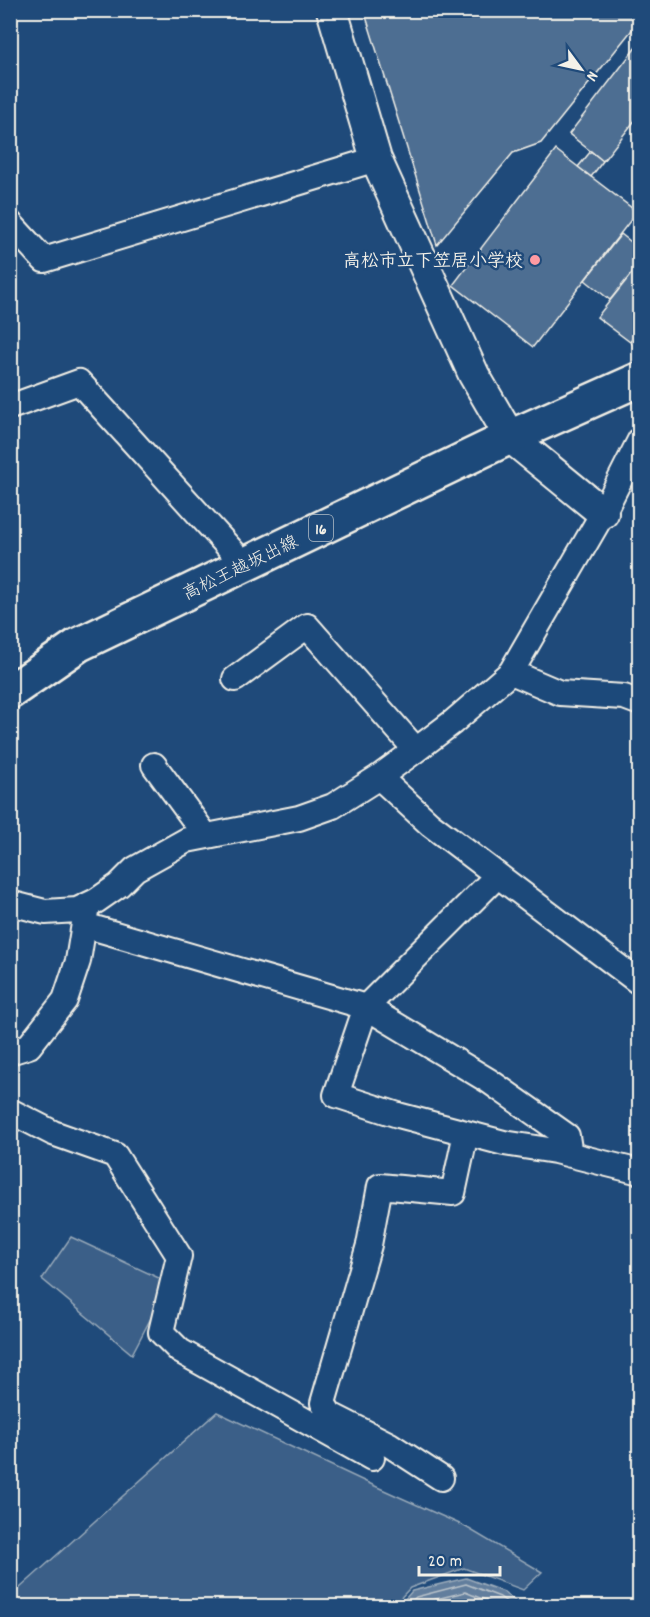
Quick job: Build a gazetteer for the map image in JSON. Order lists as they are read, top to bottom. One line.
{"streets":{"main road":["16","高松王越坂出線"]},"places":["高松市立下笠居小学校"],"scale_bar":"20 m","north":"bottom right"}
